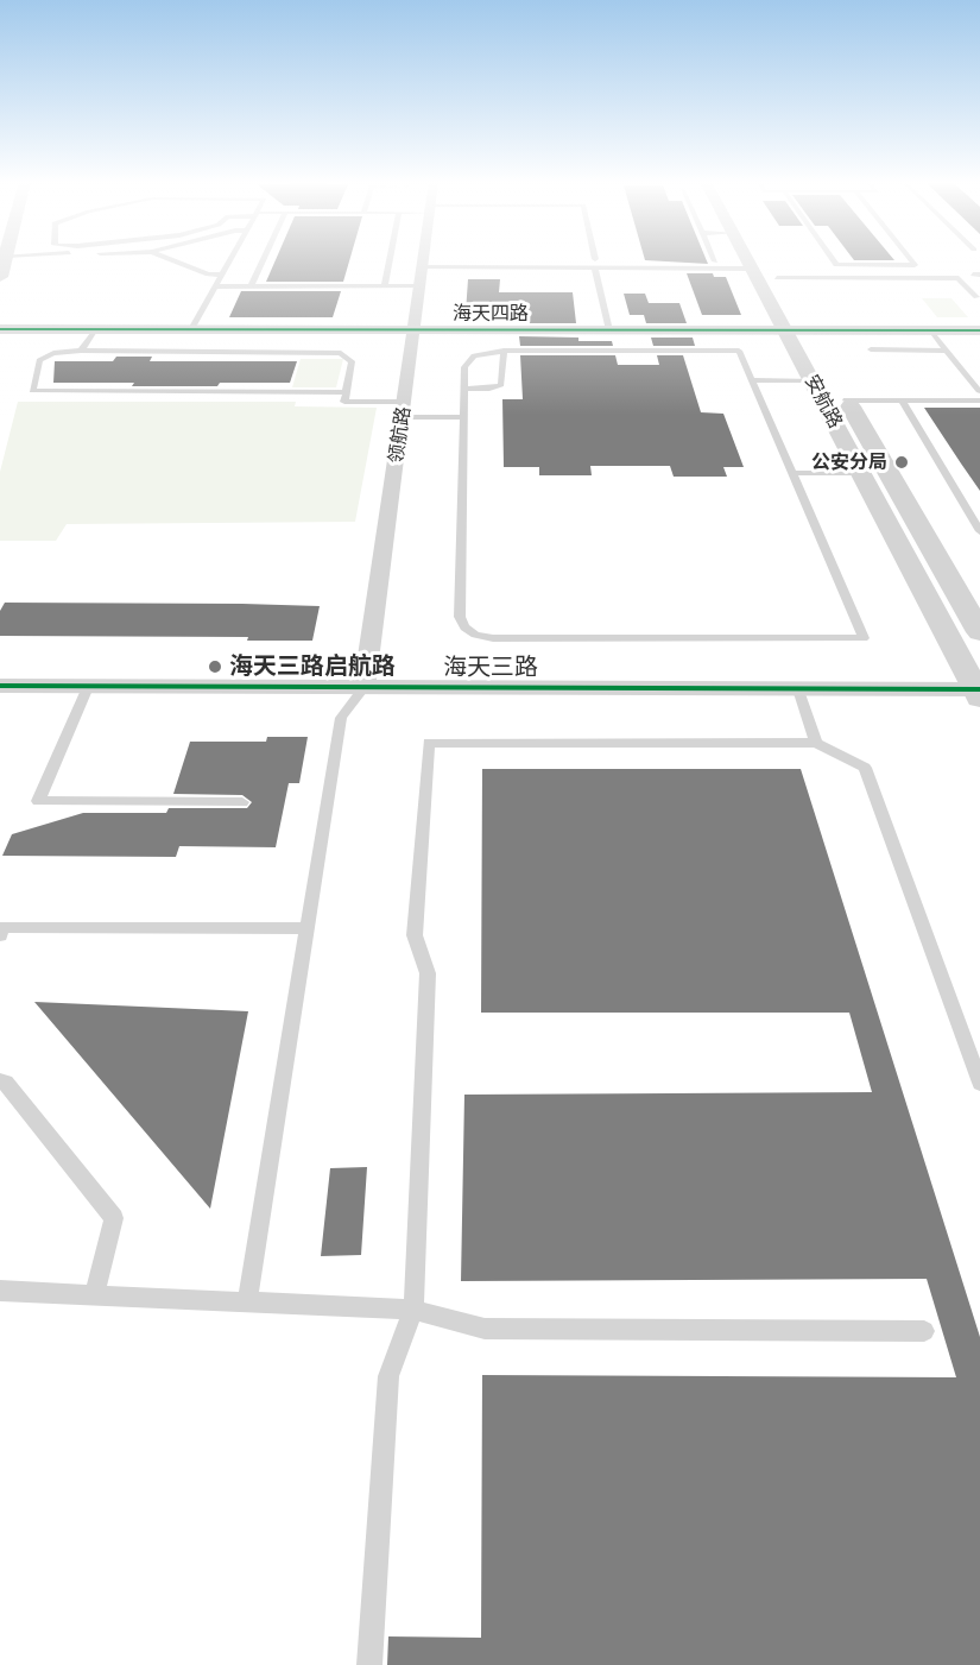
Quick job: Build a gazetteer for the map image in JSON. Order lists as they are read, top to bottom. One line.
{"streets":{"street":["海天四路","安航路","领航路","海天三路"]},"crossings":[["海天四路","安航路"],["海天四路","领航路"],["安航路","海天三路"],["领航路","海天三路"]],"places":["公安分局","海天三路启航路"]}
